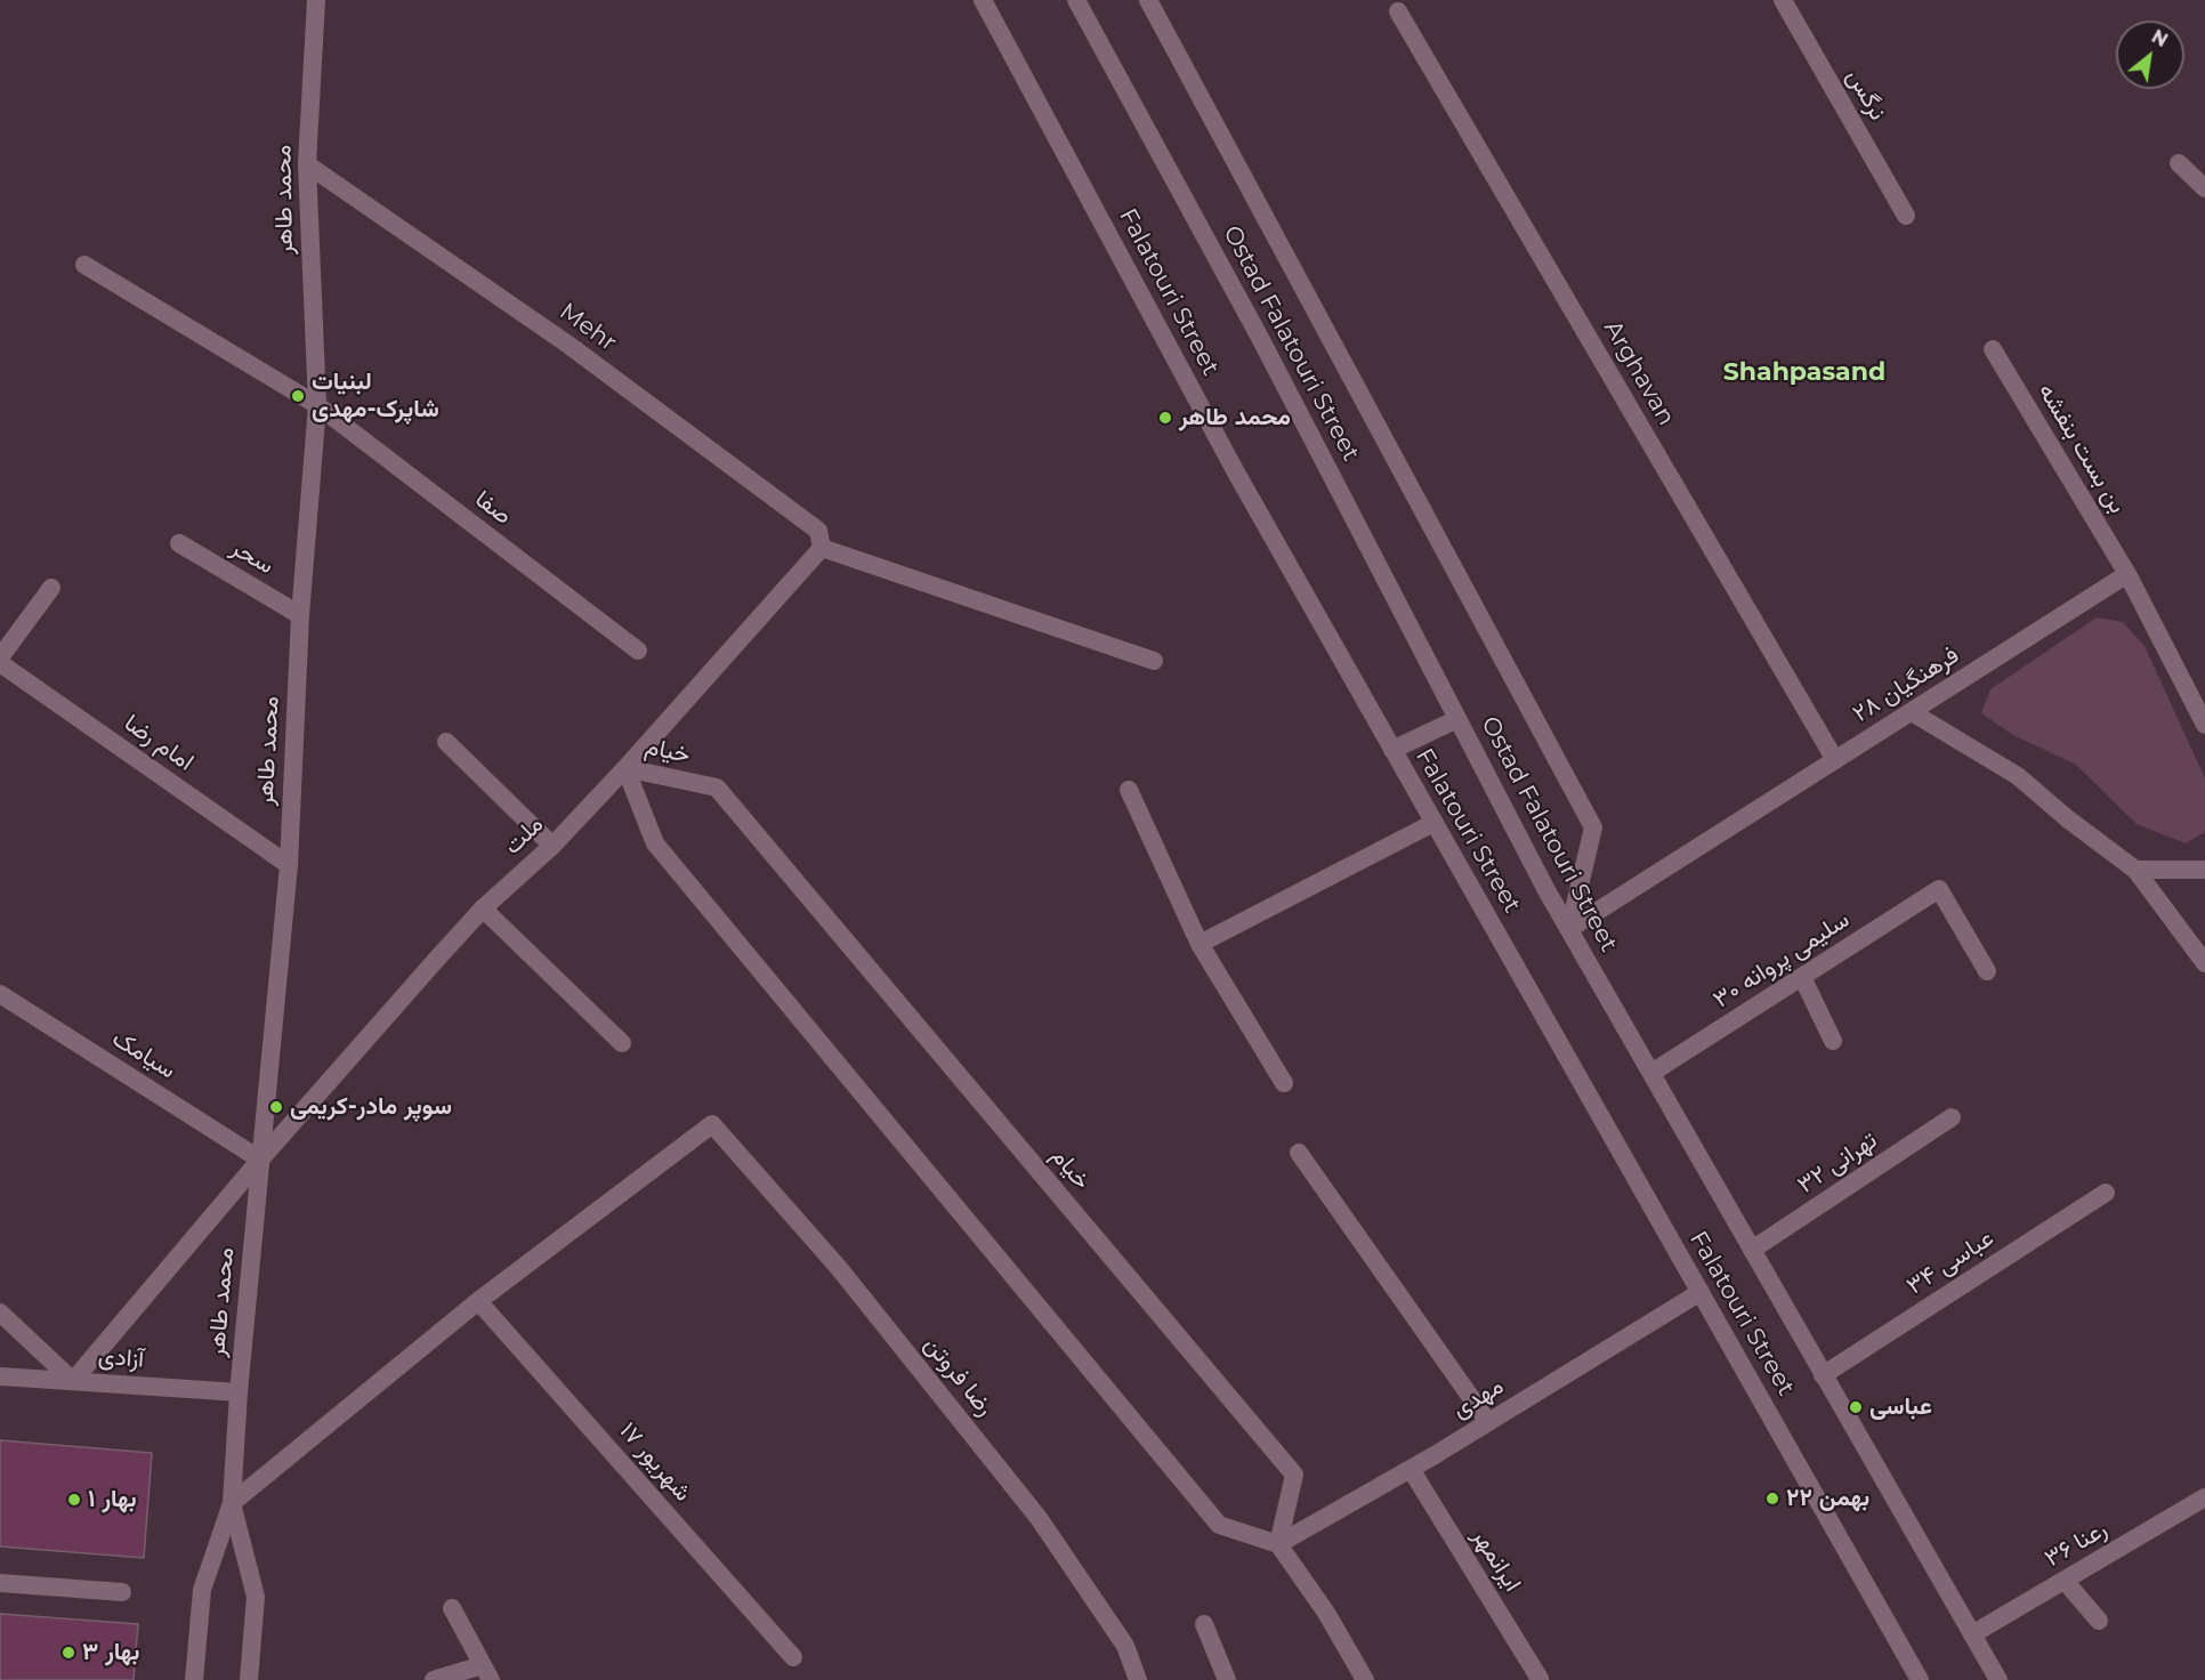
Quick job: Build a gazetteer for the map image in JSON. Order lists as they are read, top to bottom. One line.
{"streets":{"street":["نرگس","محمد طاهر","Falatouri Street","Mehr","Ostad Falatouri Street","Arghavan","بن بست بنفشه","صفا","سحر","فرهنگیان ۲۸","امام رضا","خیام","ملت","سلیمی پروانه ۳۰","سیامک","تهرانی ۳۲","عباسی ۳۴","آزادی","رضا فروتن","مهدی","۱۷ شهریور","رعنا ۳۶","ایرانمهر"]},"crossings":[["محمد طاهر","Mehr"],["محمد طاهر","صفا"],["محمد طاهر","سحر"],["محمد طاهر","امام رضا"],["محمد طاهر","ملت"],["محمد طاهر","سیامک"],["محمد طاهر","آزادی"],["Falatouri Street","مهدی"],["Mehr","ملت"],["Ostad Falatouri Street","فرهنگیان ۲۸"],["Ostad Falatouri Street","سلیمی پروانه ۳۰"],["Ostad Falatouri Street","تهرانی ۳۲"],["Ostad Falatouri Street","عباسی ۳۴"],["Ostad Falatouri Street","رعنا ۳۶"],["Arghavan","فرهنگیان ۲۸"],["بن بست بنفشه","فرهنگیان ۲۸"],["خیام","ملت"],["خیام","مهدی"],["ملت","سیامک"],["ملت","آزادی"],["رضا فروتن","۱۷ شهریور"],["مهدی","ایرانمهر"]],"districts":["Shahpasand"],"places":["لبنیات شاپرک-مهدی","محمد طاهر","سوپر مادر-کریمی","عباسی","۲۲ بهمن","بهار ۱","بهار ۳"],"north":"top right"}
